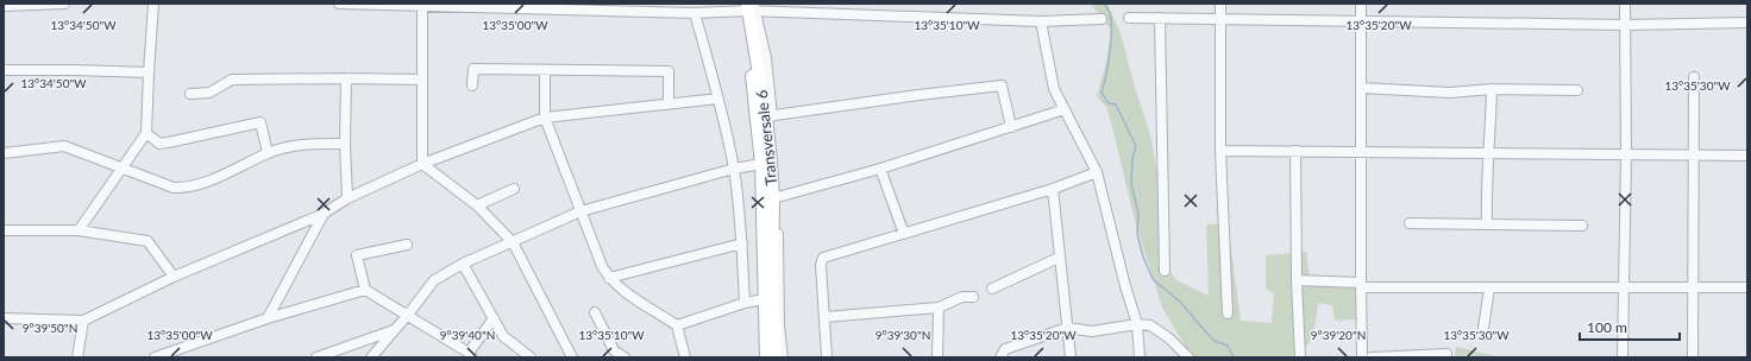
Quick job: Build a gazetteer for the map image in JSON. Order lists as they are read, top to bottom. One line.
{"streets":{"main road":["Transversale 6"]},"scale_bar":"100 m","coordinates":["13°34'50\"W","13°35'00\"W","13°35'10\"W","13°35'20\"W","13°35'30\"W","9°39'50\"N","9°39'40\"N","9°39'30\"N","9°39'20\"N"]}
